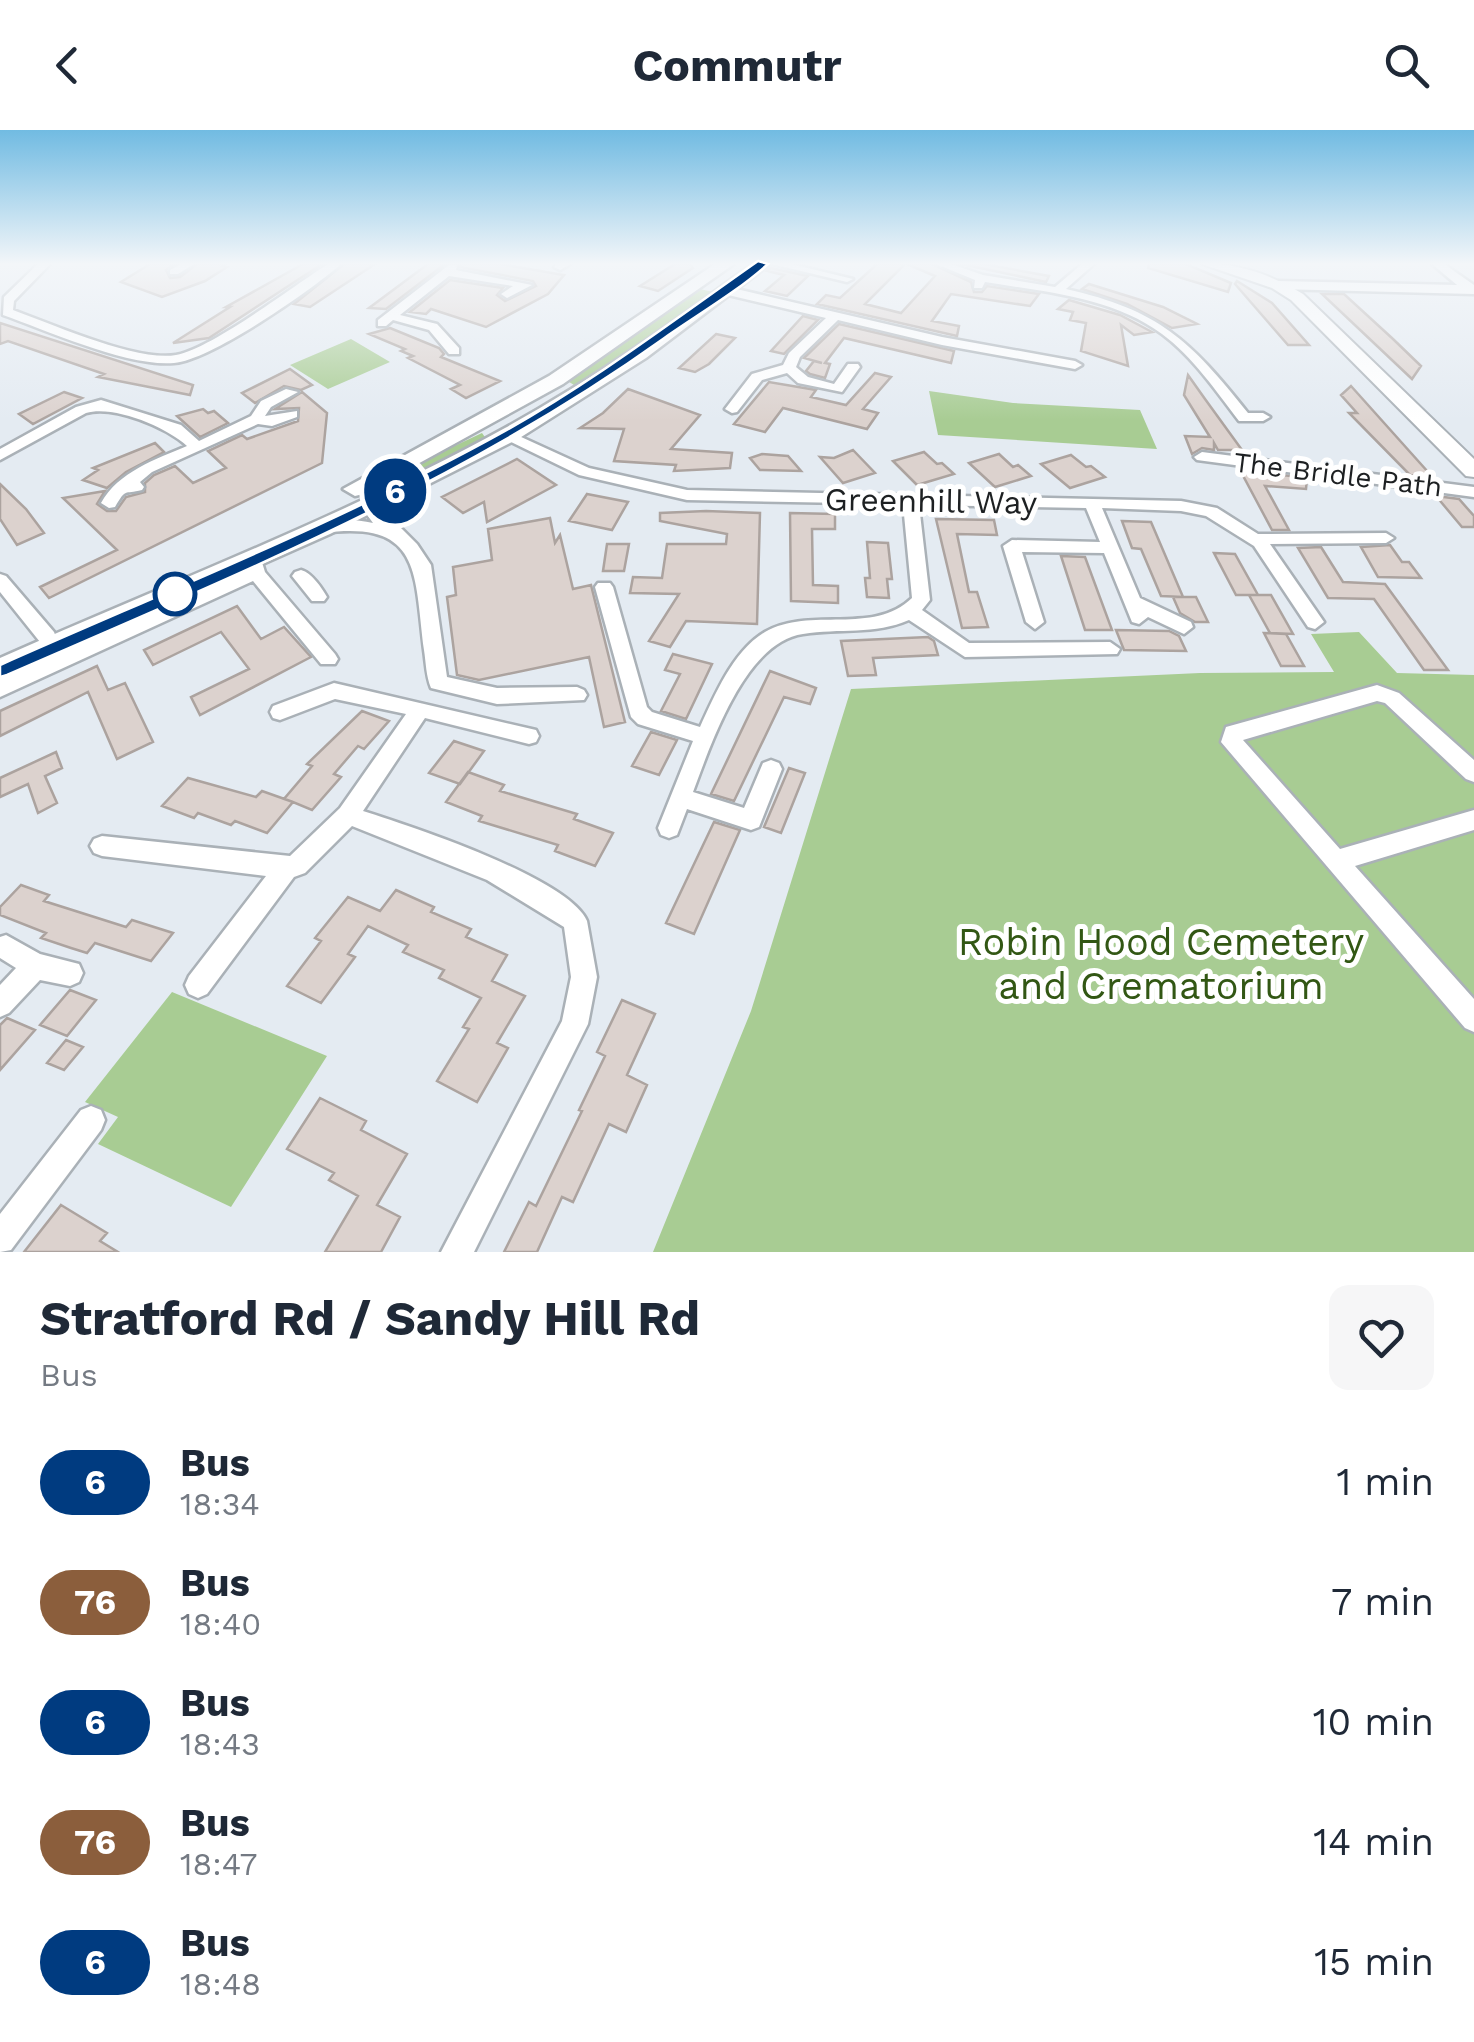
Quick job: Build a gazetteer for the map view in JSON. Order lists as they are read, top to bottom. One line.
{"streets":{"street":["The Bridle Path","Greenhill Way"]},"parks":["Robin Hood Cemetery and Crematorium"],"lines":["bus line 6"],"page":{"header":"Commutr","on_map":"6","heading":["Stratford Rd / Sandy Hill Rd","Bus"],"list":[{"mark":"6","name":"Bus","note":"18:34","value":"1 min"},{"mark":"76","name":"Bus","note":"18:40","value":"7 min"},{"mark":"6","name":"Bus","note":"18:43","value":"10 min"},{"mark":"76","name":"Bus","note":"18:47","value":"14 min"},{"mark":"6","name":"Bus","note":"18:48","value":"15 min"}]}}
